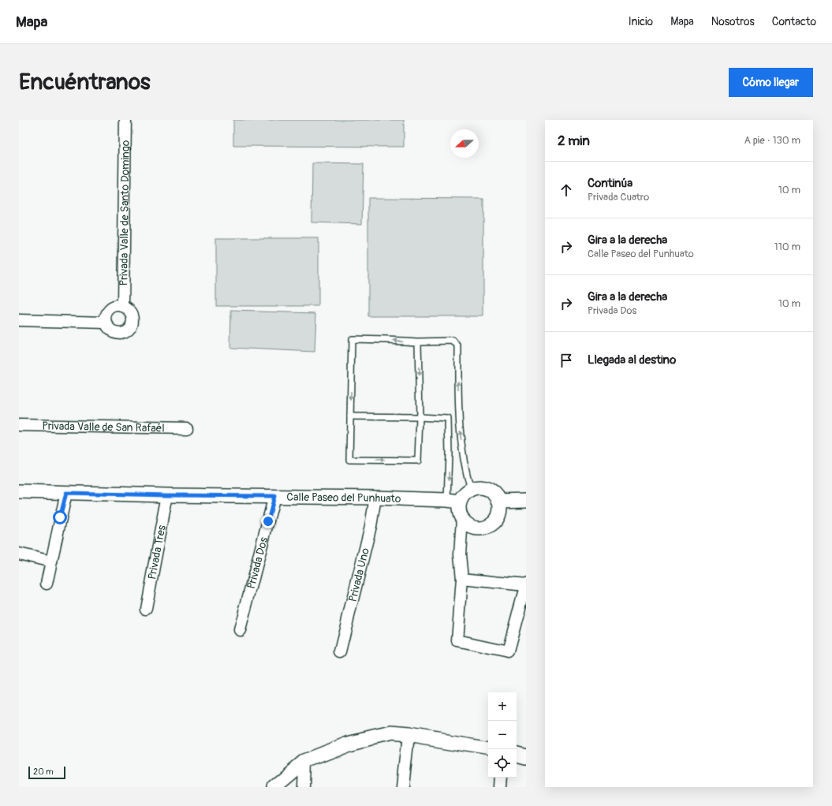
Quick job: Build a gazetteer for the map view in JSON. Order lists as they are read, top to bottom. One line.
{"streets":{"street":["Privada Valle de Santo Domingo","Privada Valle de San Rafaél","Calle Paseo del Punhuato","Privada Tres","Privada Dos","Privada Uno"]},"crossings":[["Calle Paseo del Punhuato","Privada Tres"],["Calle Paseo del Punhuato","Privada Dos"],["Calle Paseo del Punhuato","Privada Uno"]],"scale_bar":"20 m","north":"left","page":{"header":"Mapa","nav":["Inicio","Mapa","Nosotros","Contacto"],"buttons":"Cómo llegar","title":"Encuéntranos","heading":["2 min","A pie · 130 m"],"list":[["Continúa","Privada Cuatro","10 m"],["Gira a la derecha","Calle Paseo del Punhuato","110 m"],["Gira a la derecha","Privada Dos","10 m"],"Llegada al destino"],"map_buttons":["+","−"],"scale":"20 m"}}
